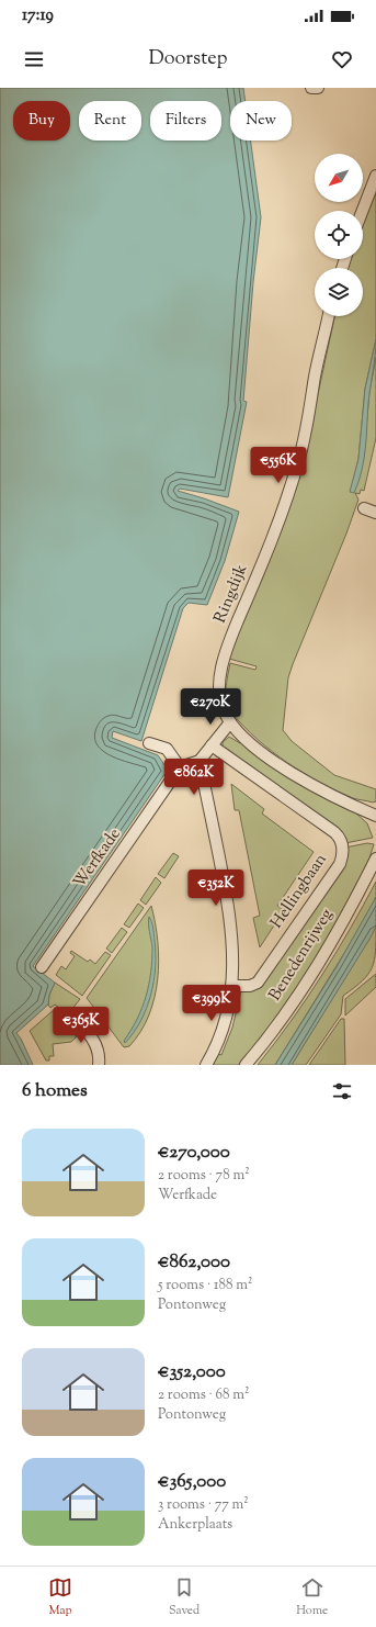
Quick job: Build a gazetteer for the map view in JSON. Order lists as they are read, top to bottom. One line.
{"streets":{"street":["Ringdijk","Werfkade","Hellingbaan","Benedenrijweg"]},"north":"bottom left","page":{"status":"17:19","header":"Doorstep","chip":["Buy","Rent","Filters","New"],"price":["€556K","€270K","€862K","€352K","€399K","€365K"],"heading":"6 homes","list":[{"name":"€270,000","note":"2 rooms · 78 m² · Werfkade"},{"name":"€862,000","note":"5 rooms · 188 m² · Pontonweg"},{"name":"€352,000","note":"2 rooms · 68 m² · Pontonweg"},{"name":"€365,000","note":"3 rooms · 77 m² · Ankerplaats"}],"tabs":["Map","Saved","Home"]}}
